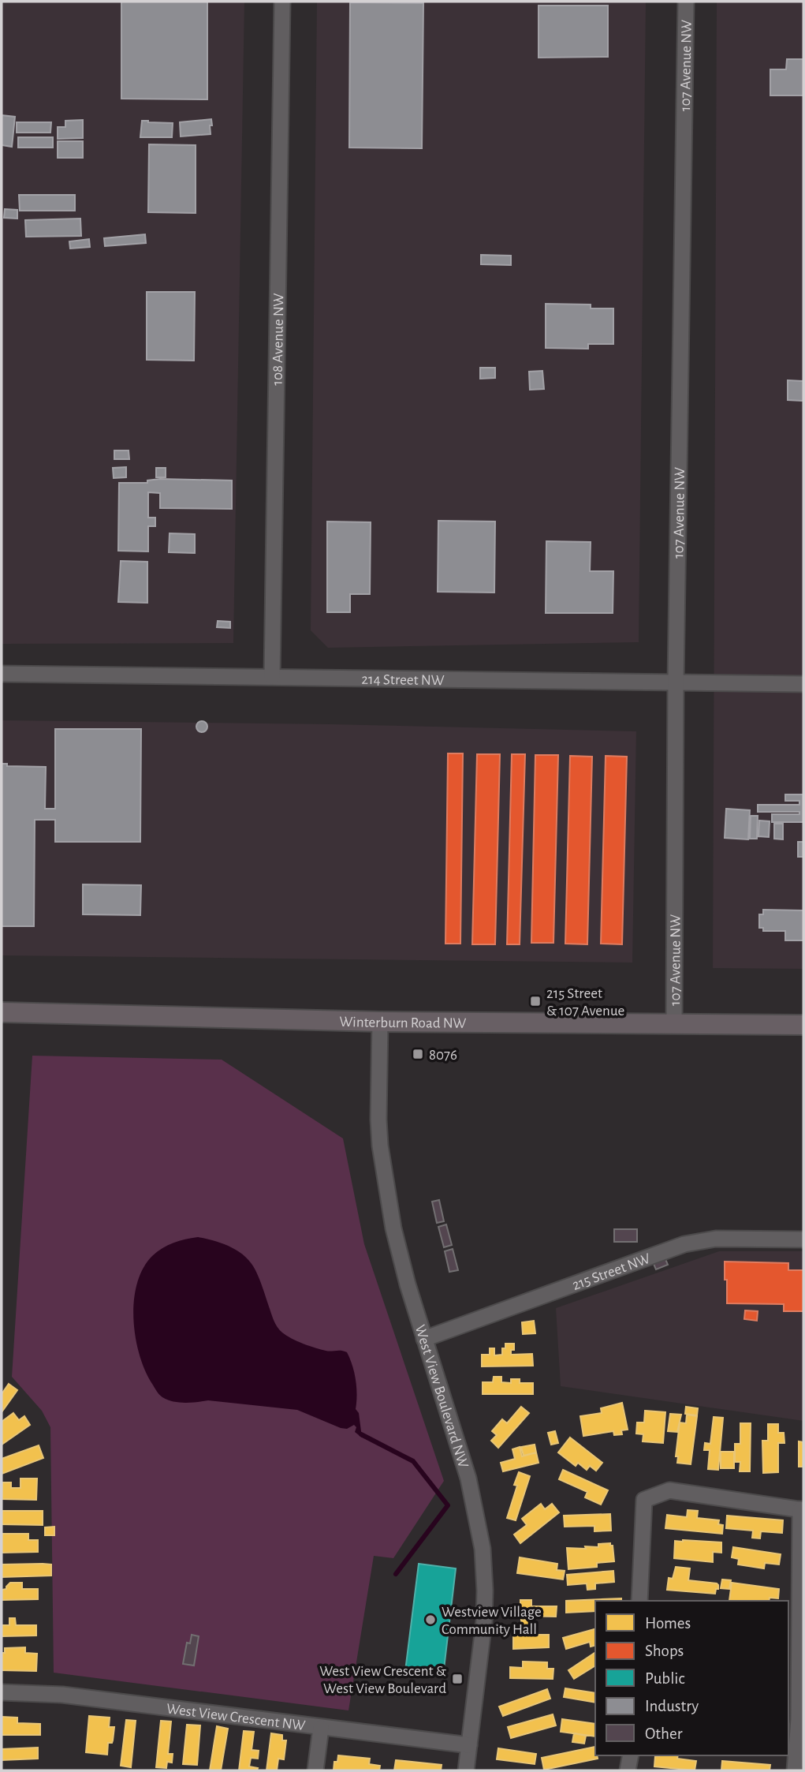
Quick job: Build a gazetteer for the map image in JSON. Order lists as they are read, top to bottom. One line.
{"streets":{"main road":["Winterburn Road NW"],"street":["107 Avenue NW","108 Avenue NW","214 Street NW","215 Street NW","West View Boulevard NW","West View Crescent NW"]},"crossings":[["107 Avenue NW","214 Street NW"],["107 Avenue NW","Winterburn Road NW"],["108 Avenue NW","214 Street NW"],["Winterburn Road NW","West View Boulevard NW"],["215 Street NW","West View Boulevard NW"],["West View Boulevard NW","West View Crescent NW"]],"places":{"transit":["215 Street & 107 Avenue","8076","West View Crescent & West View Boulevard"],"other":["Westview Village Community Hall"]},"legend":["Homes","Shops","Public","Industry","Other"]}
